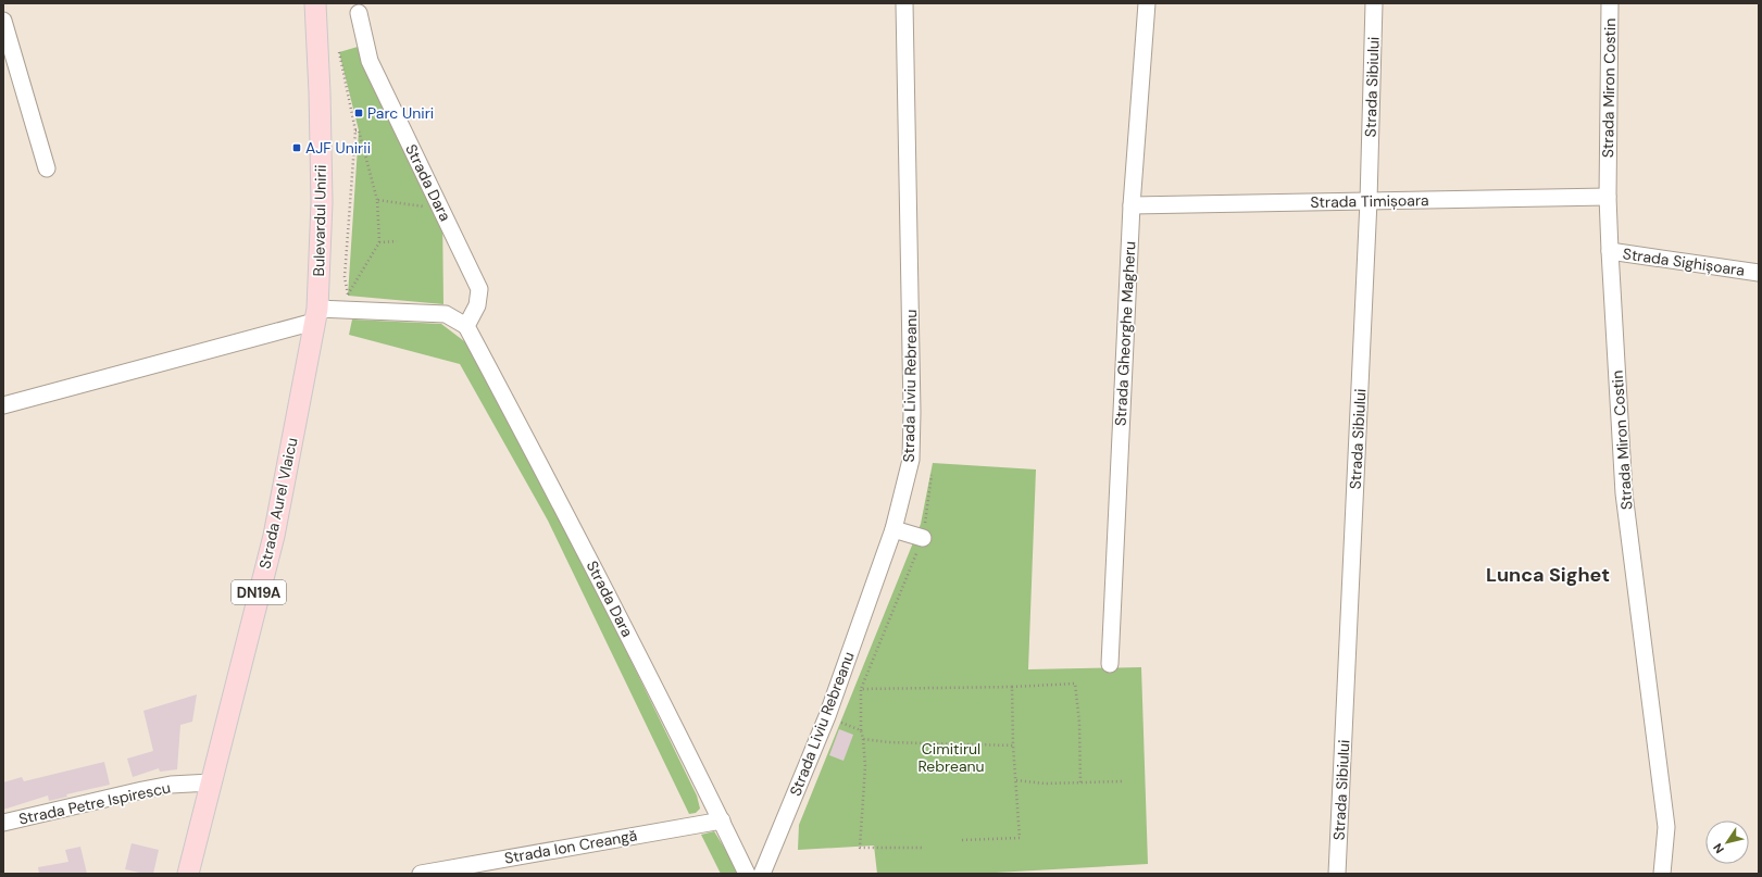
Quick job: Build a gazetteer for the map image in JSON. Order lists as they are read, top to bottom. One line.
{"streets":{"main road":["Bulevardul Unirii","Strada Aurel Vlaicu","DN19A"],"street":["Strada Sibiului","Strada Miron Costin","Strada Dara","Strada Timișoara","Strada Sighișoara","Strada Gheorghe Magheru","Strada Liviu Rebreanu","Strada Petre Ispirescu","Strada Ion Creangă"]},"crossings":[["Strada Sibiului","Strada Timișoara"],["Strada Miron Costin","Strada Timișoara"],["Strada Miron Costin","Strada Sighișoara"],["Strada Dara","Strada Ion Creangă"],["Strada Timișoara","Strada Gheorghe Magheru"],["Bulevardul Unirii","Strada Aurel Vlaicu"],["Strada Aurel Vlaicu","Strada Petre Ispirescu"]],"districts":["Lunca Sighet"],"parks":["Cimitirul Rebreanu"],"places":{"transit":["Parc Uniri","AJF Unirii"]},"north":"bottom left"}
